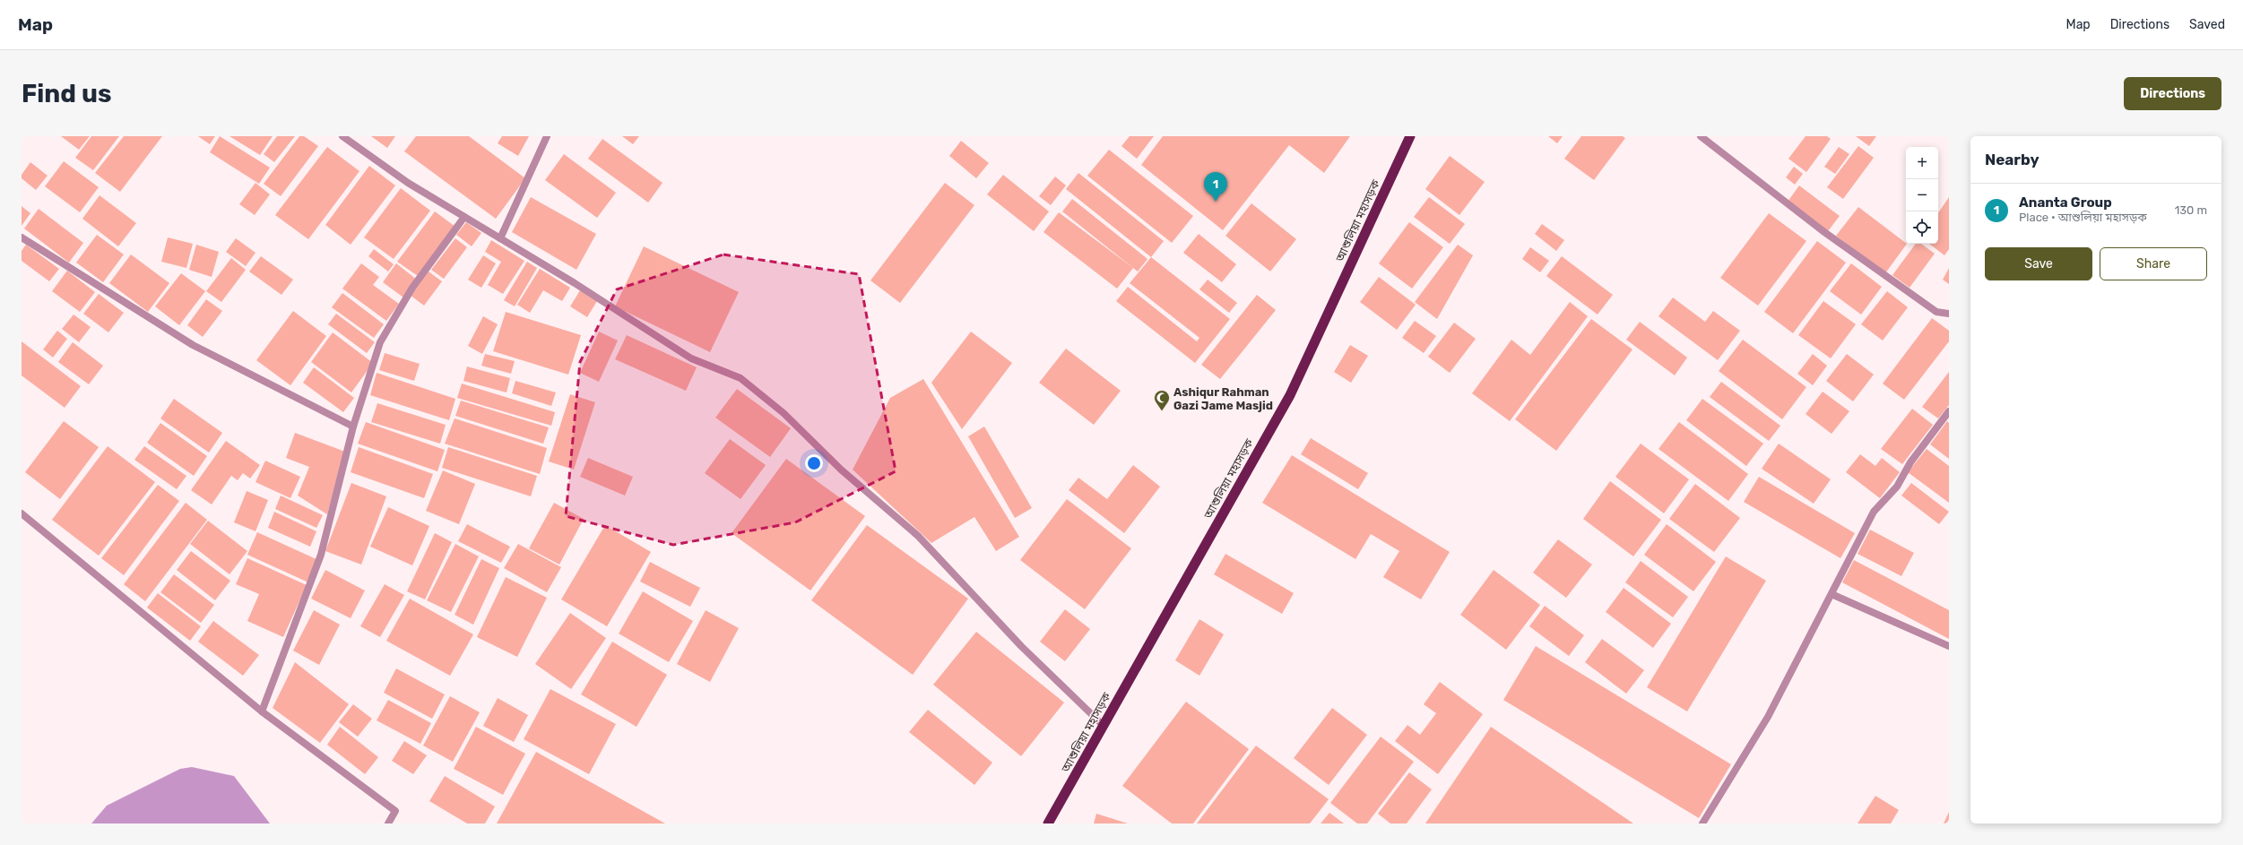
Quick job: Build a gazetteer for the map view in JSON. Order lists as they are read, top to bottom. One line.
{"streets":{"highway":["আশুলিয়া মহাসড়ক"]},"places":{"mosque":["Ashiqur Rahman Gazi Jame Masjid"]},"page":{"header":"Map","nav":["Map","Directions","Saved"],"buttons":["Directions",["Save","Share"]],"title":"Find us","heading":"Nearby","map_buttons":["+","−"],"pins":"1","list":[{"mark":"1","name":"Ananta Group","note":"Place · আশুলিয়া মহাসড়ক","value":"130 m"}]}}
